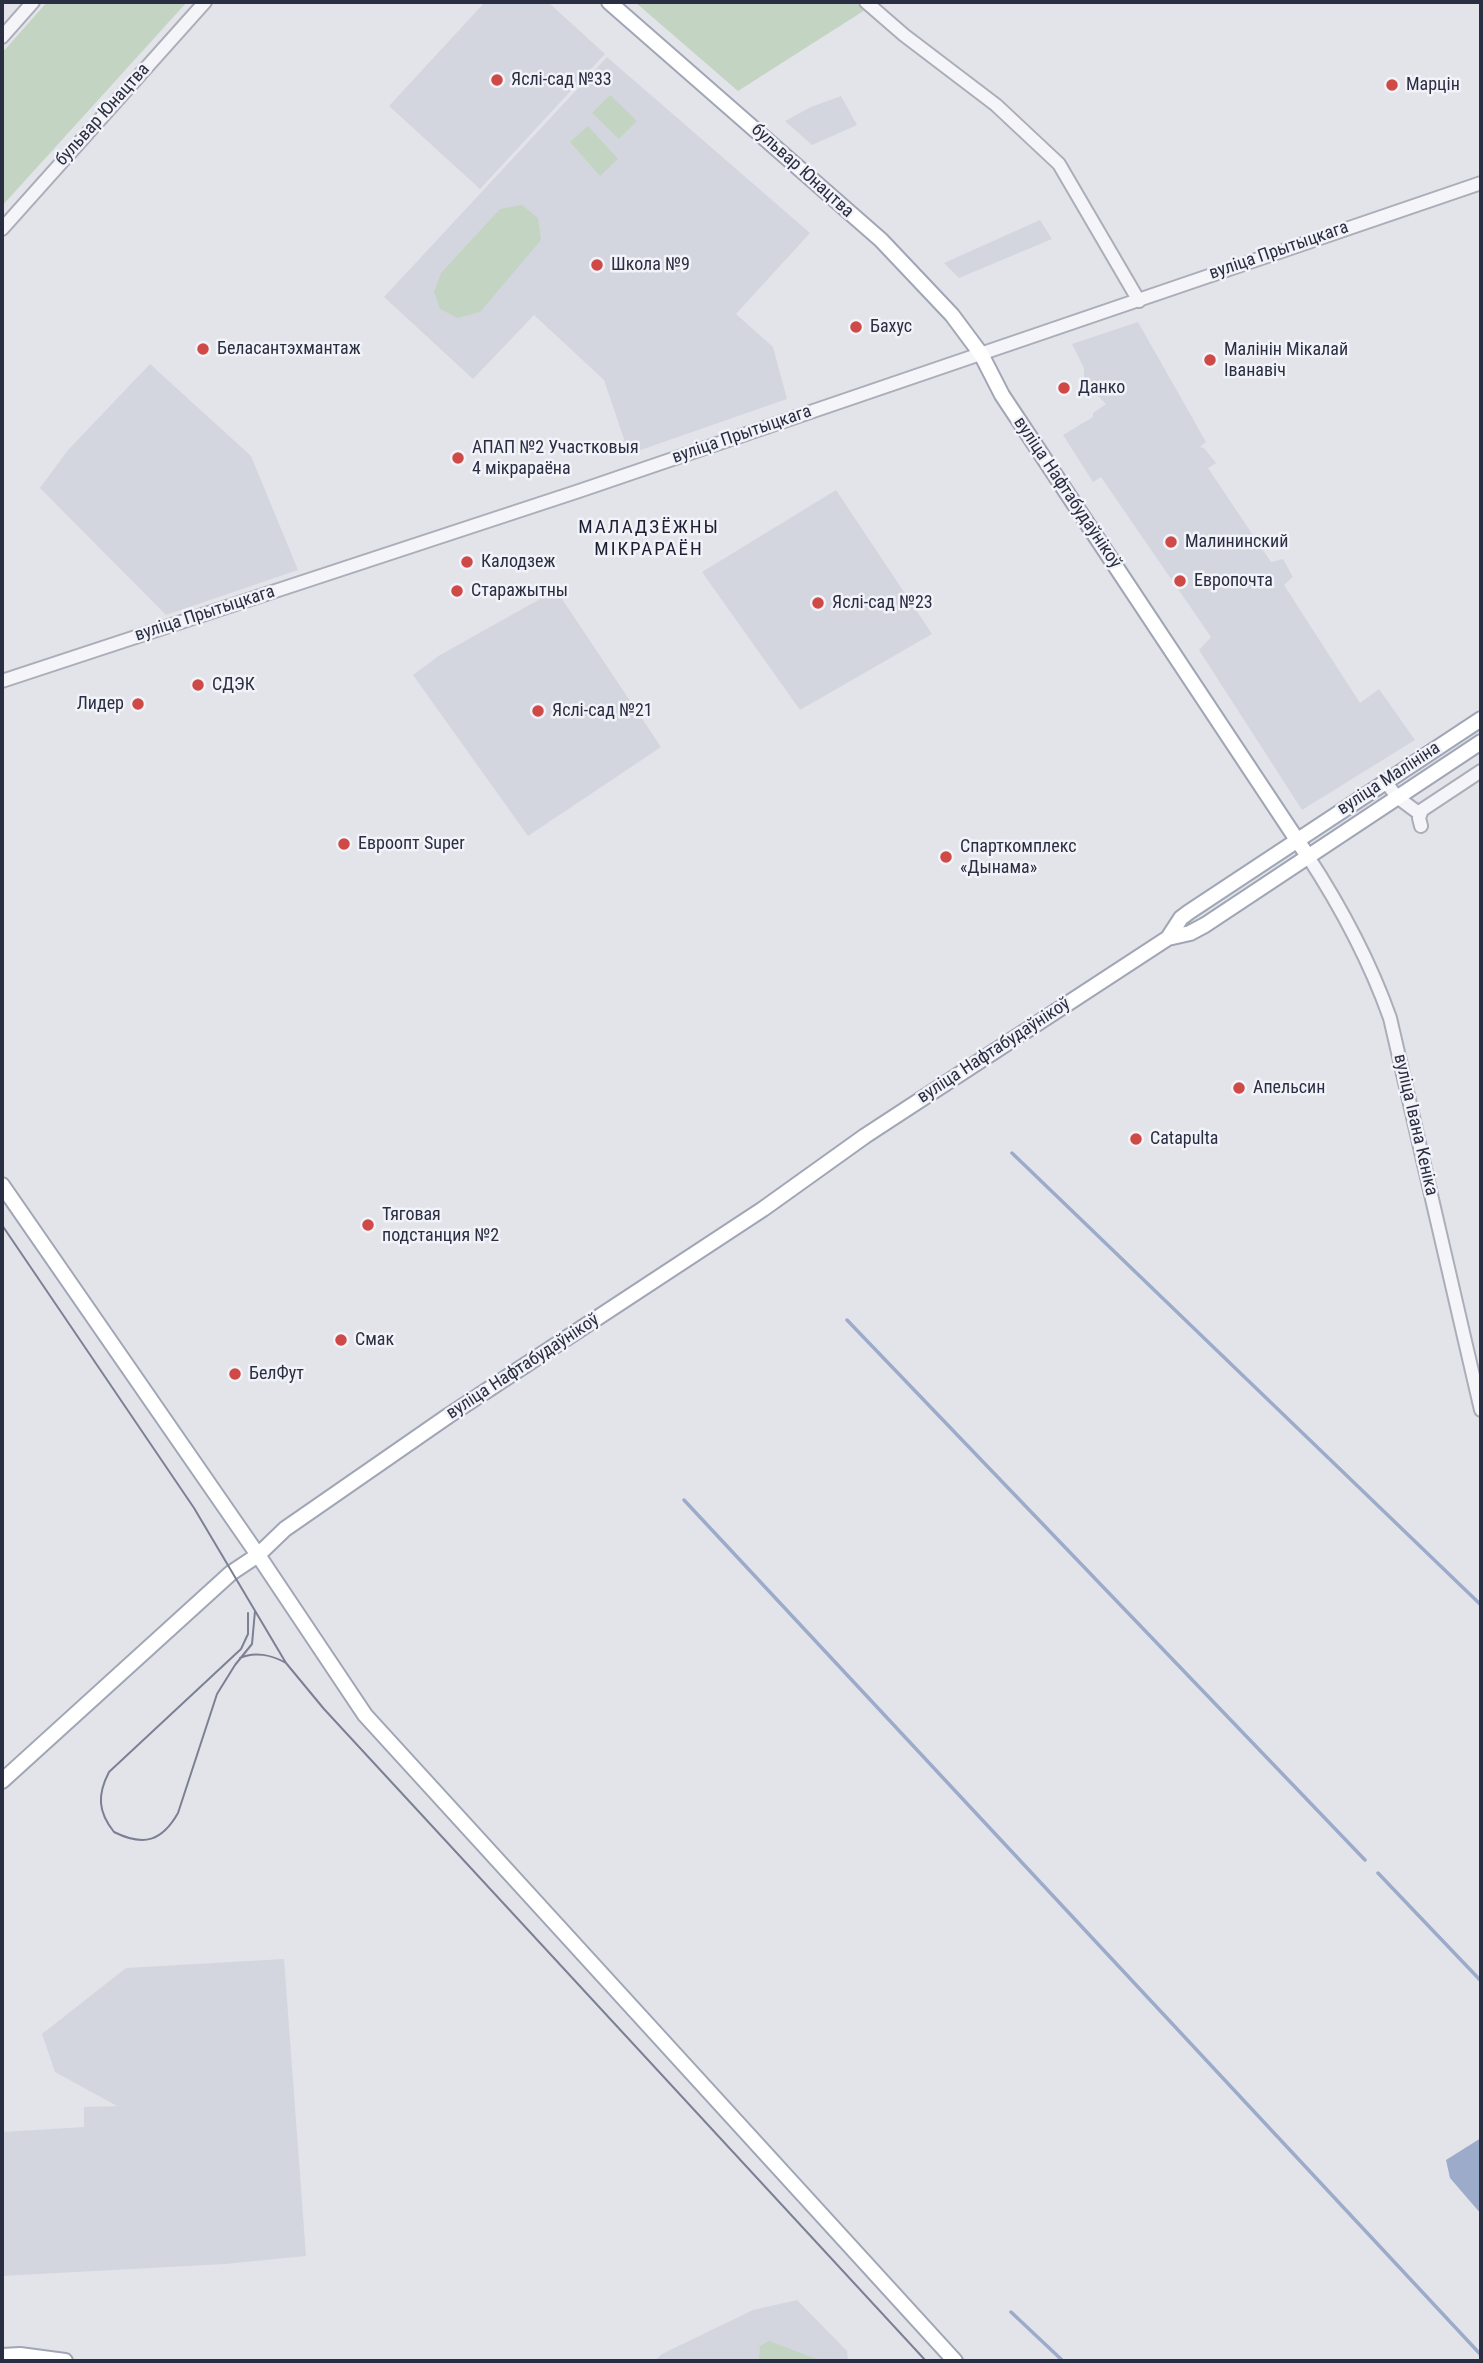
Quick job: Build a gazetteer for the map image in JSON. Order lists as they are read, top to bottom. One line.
{"streets":{"main road":["бульвар Юнацтва","вуліца Нафтабудаўнікоў","вуліца Малініна"],"street":["вуліца Прытыцкага","вуліца Івана Кеніка"]},"crossings":[["бульвар Юнацтва","вуліца Прытыцкага"],["бульвар Юнацтва","вуліца Нафтабудаўнікоў"],["вуліца Прытыцкага","вуліца Нафтабудаўнікоў"],["вуліца Нафтабудаўнікоў","вуліца Малініна"],["вуліца Нафтабудаўнікоў","вуліца Івана Кеніка"],["вуліца Малініна","вуліца Івана Кеніка"]],"districts":["МАЛАДЗЁЖНЫ МІКРАРАЁН"],"places":["Яслі-сад №33","Марцін","Школа №9","Бахус","Беласантэхмантаж","Малінін Мікалай Іванавіч","Данко","АПАП №2 Участковыя 4 мікрараёна","Малининский","Калодзеж","Европочта","Старажытны","Яслі-сад №23","СДЭК","Лидер","Яслі-сад №21","Евроопт Super","Спарткомплекс «Дынама»","Апельсин","Catapulta","Тяговая подстанция №2","Смак","БелФут"]}
